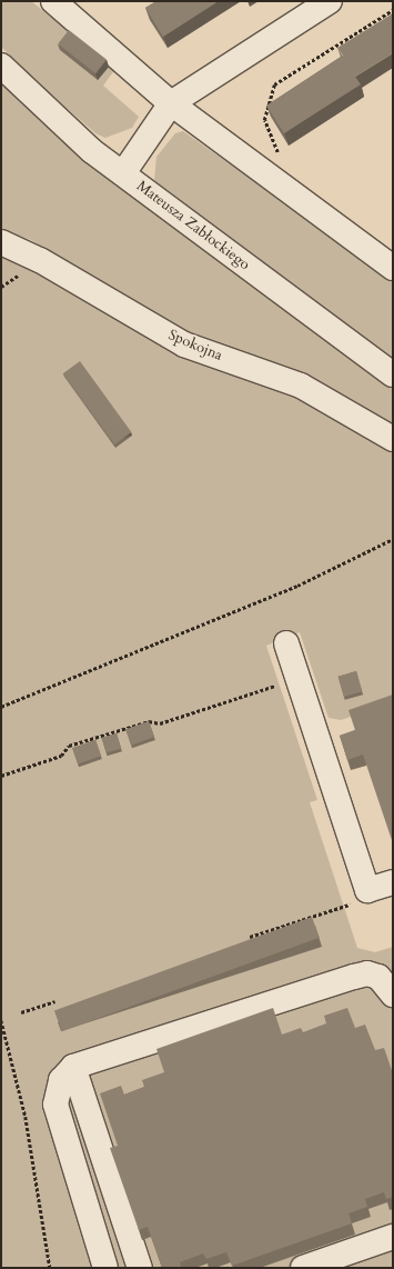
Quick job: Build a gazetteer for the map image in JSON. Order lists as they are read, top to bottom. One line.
{"streets":{"street":["Mateusza Zabłockiego","Spokojna"]}}
